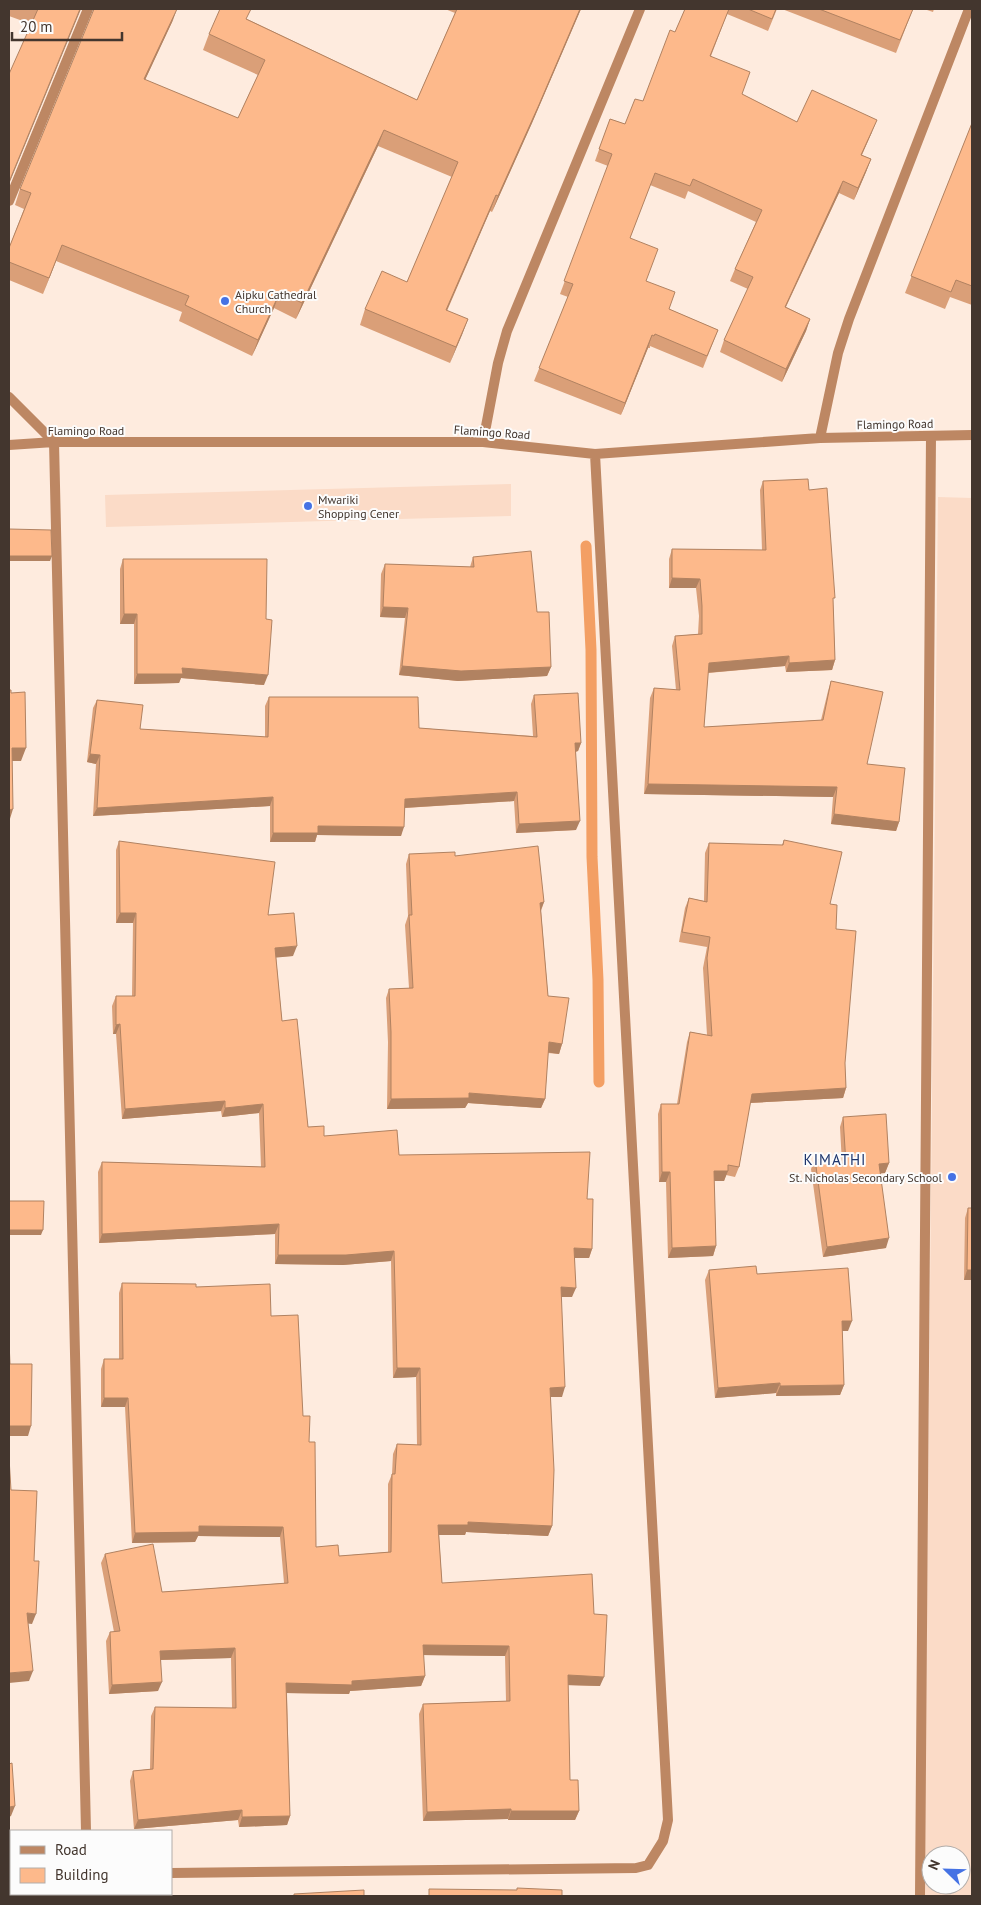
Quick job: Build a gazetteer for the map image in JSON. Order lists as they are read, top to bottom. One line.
{"streets":{"street":["Flamingo Road"]},"districts":["KIMATHI"],"places":["Aipku Cathedral Church","Mwariki Shopping Cener","St. Nicholas Secondary School"],"legend":["Road","Building"],"scale_bar":"20 m","north":"top left"}
